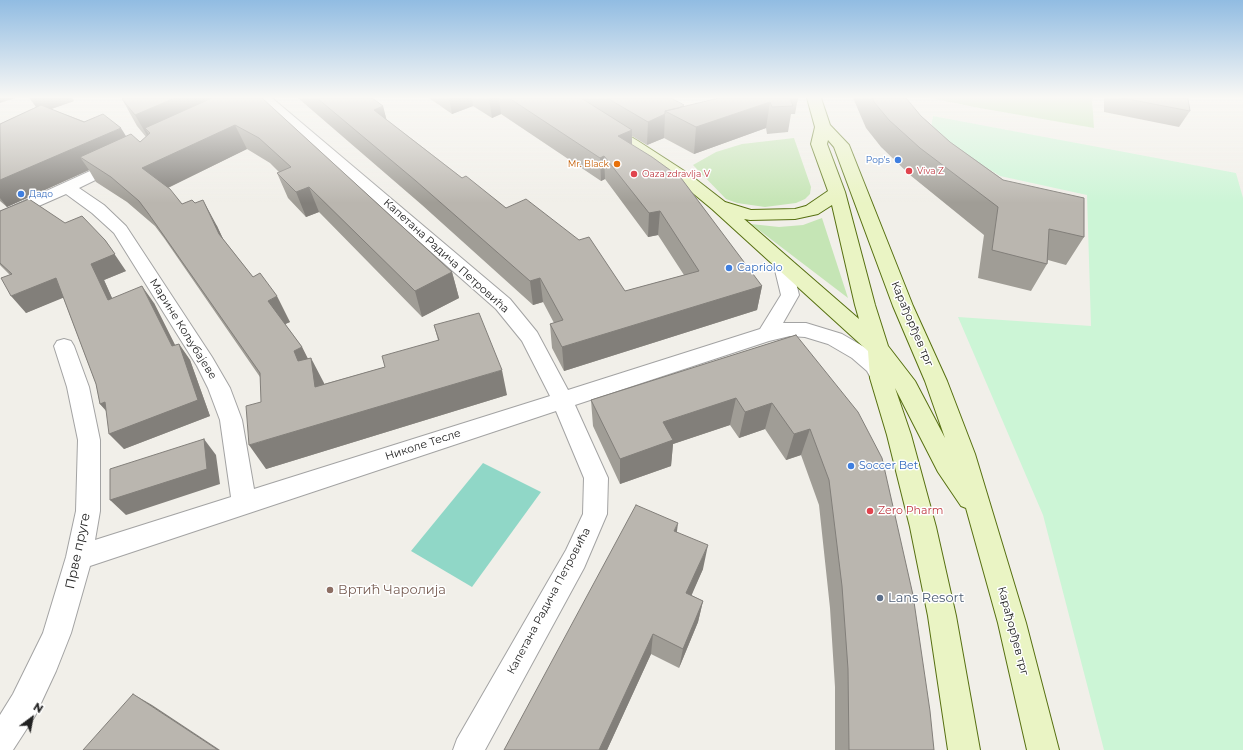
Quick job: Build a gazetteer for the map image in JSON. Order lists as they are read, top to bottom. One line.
{"streets":{"main road":["Карађорђев трг"],"street":["Капетана Радича Петровића","Марине Кољубајеве","Николе Тесле","Прве пруге"]},"crossings":[["Капетана Радича Петровића","Николе Тесле"],["Марине Кољубајеве","Николе Тесле"],["Николе Тесле","Прве пруге"]],"places":["Pop's","Mr. Black","Viva Z","Oaza zdravlja V","Дадо","Capriolo","Soccer Bet","Zero Pharm","Вртић Чаролија","Lans Resort"],"north":"top right"}
